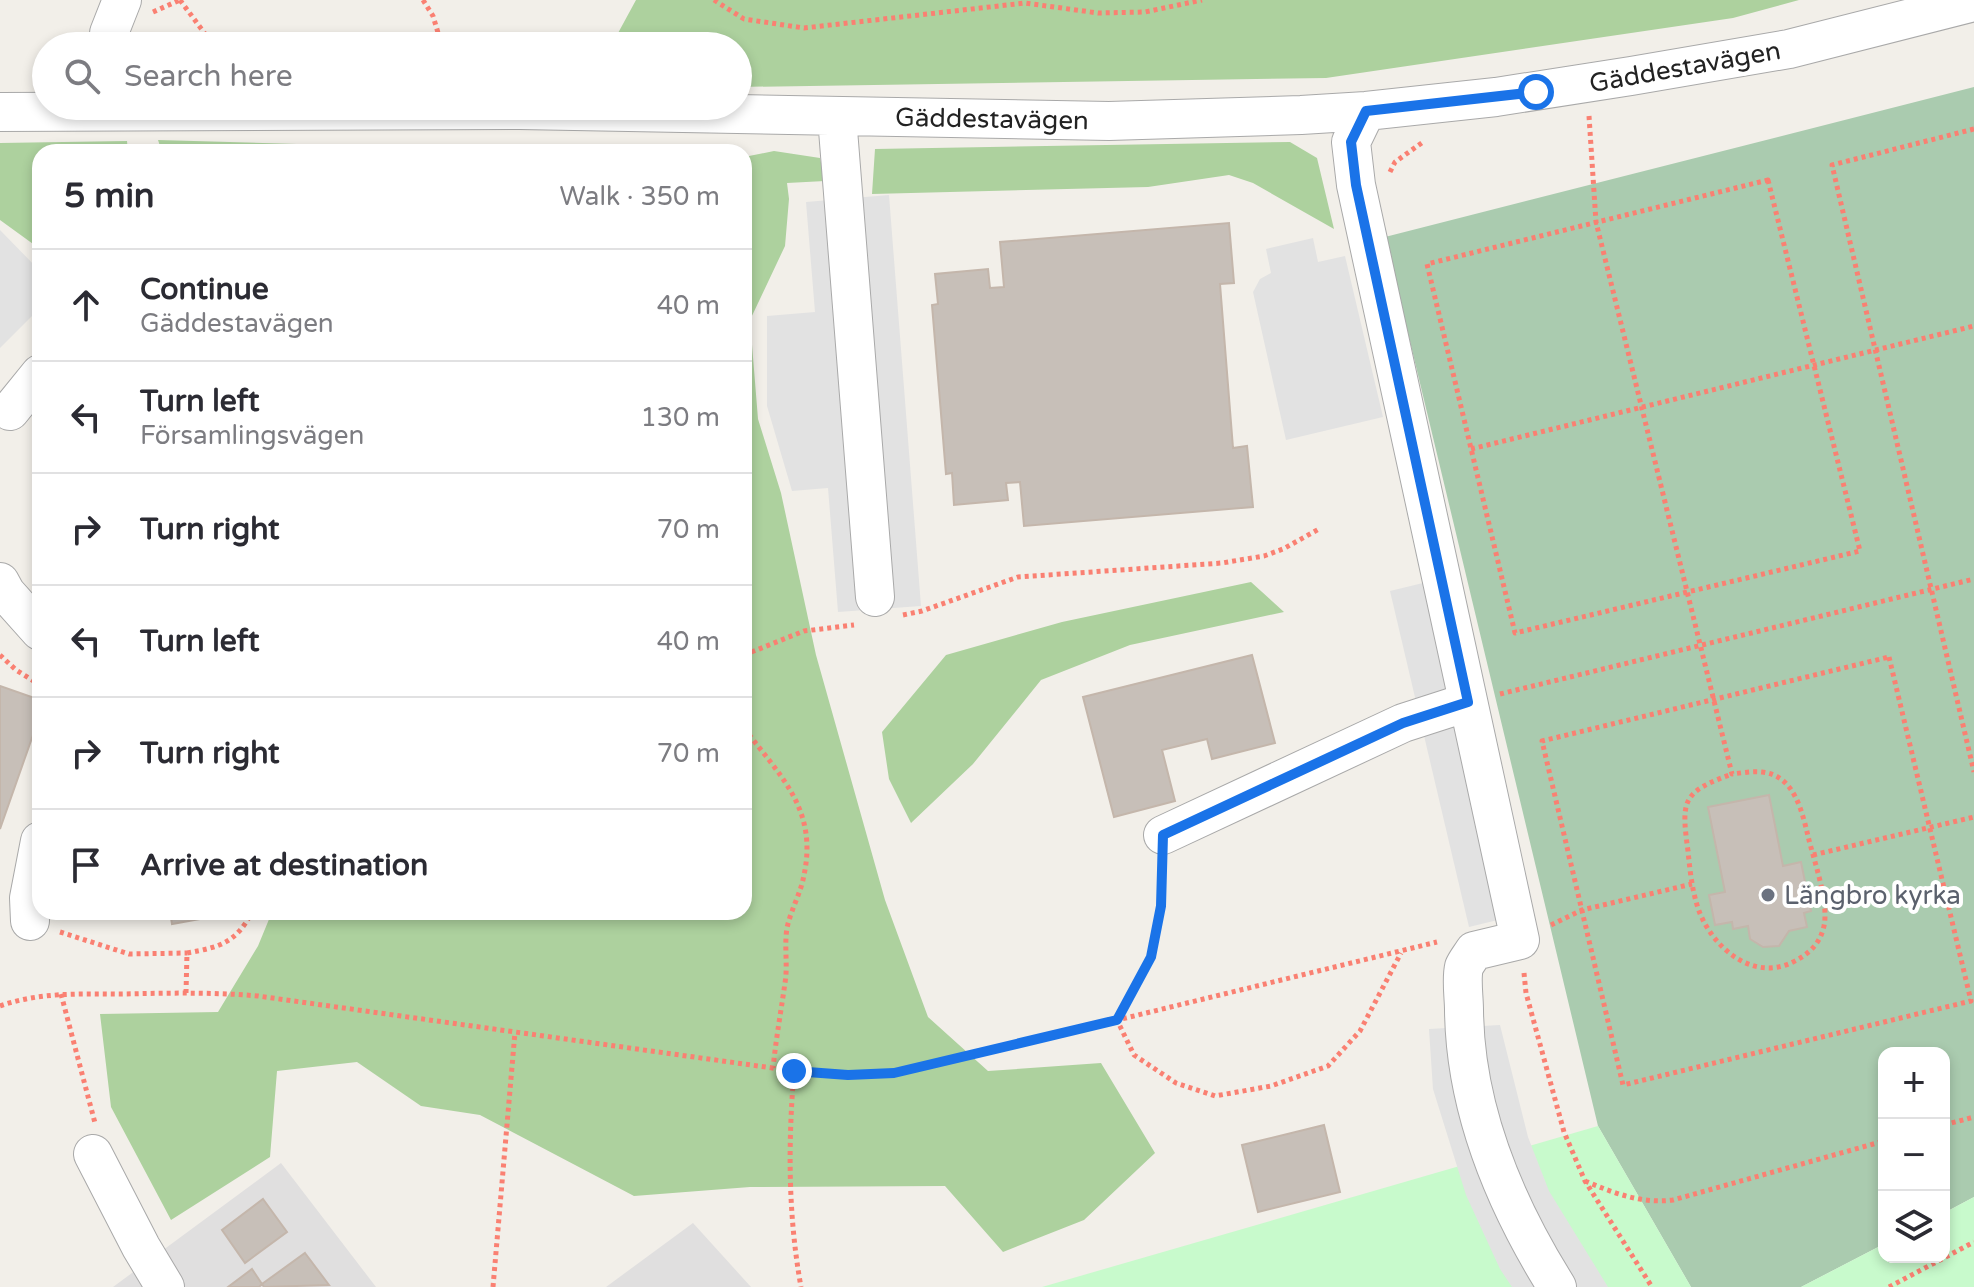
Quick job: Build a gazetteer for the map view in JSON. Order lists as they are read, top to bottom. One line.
{"streets":{"street":["Gäddestavägen"]},"places":["Längbro kyrka"],"page":{"search":"Search here","heading":["5 min","Walk · 350 m"],"list":[["Continue","Gäddestavägen","40 m"],["Turn left","Församlingsvägen","130 m"],["Turn right","70 m"],["Turn left","40 m"],["Turn right","70 m"],"Arrive at destination"],"map_buttons":["+","−"]}}
